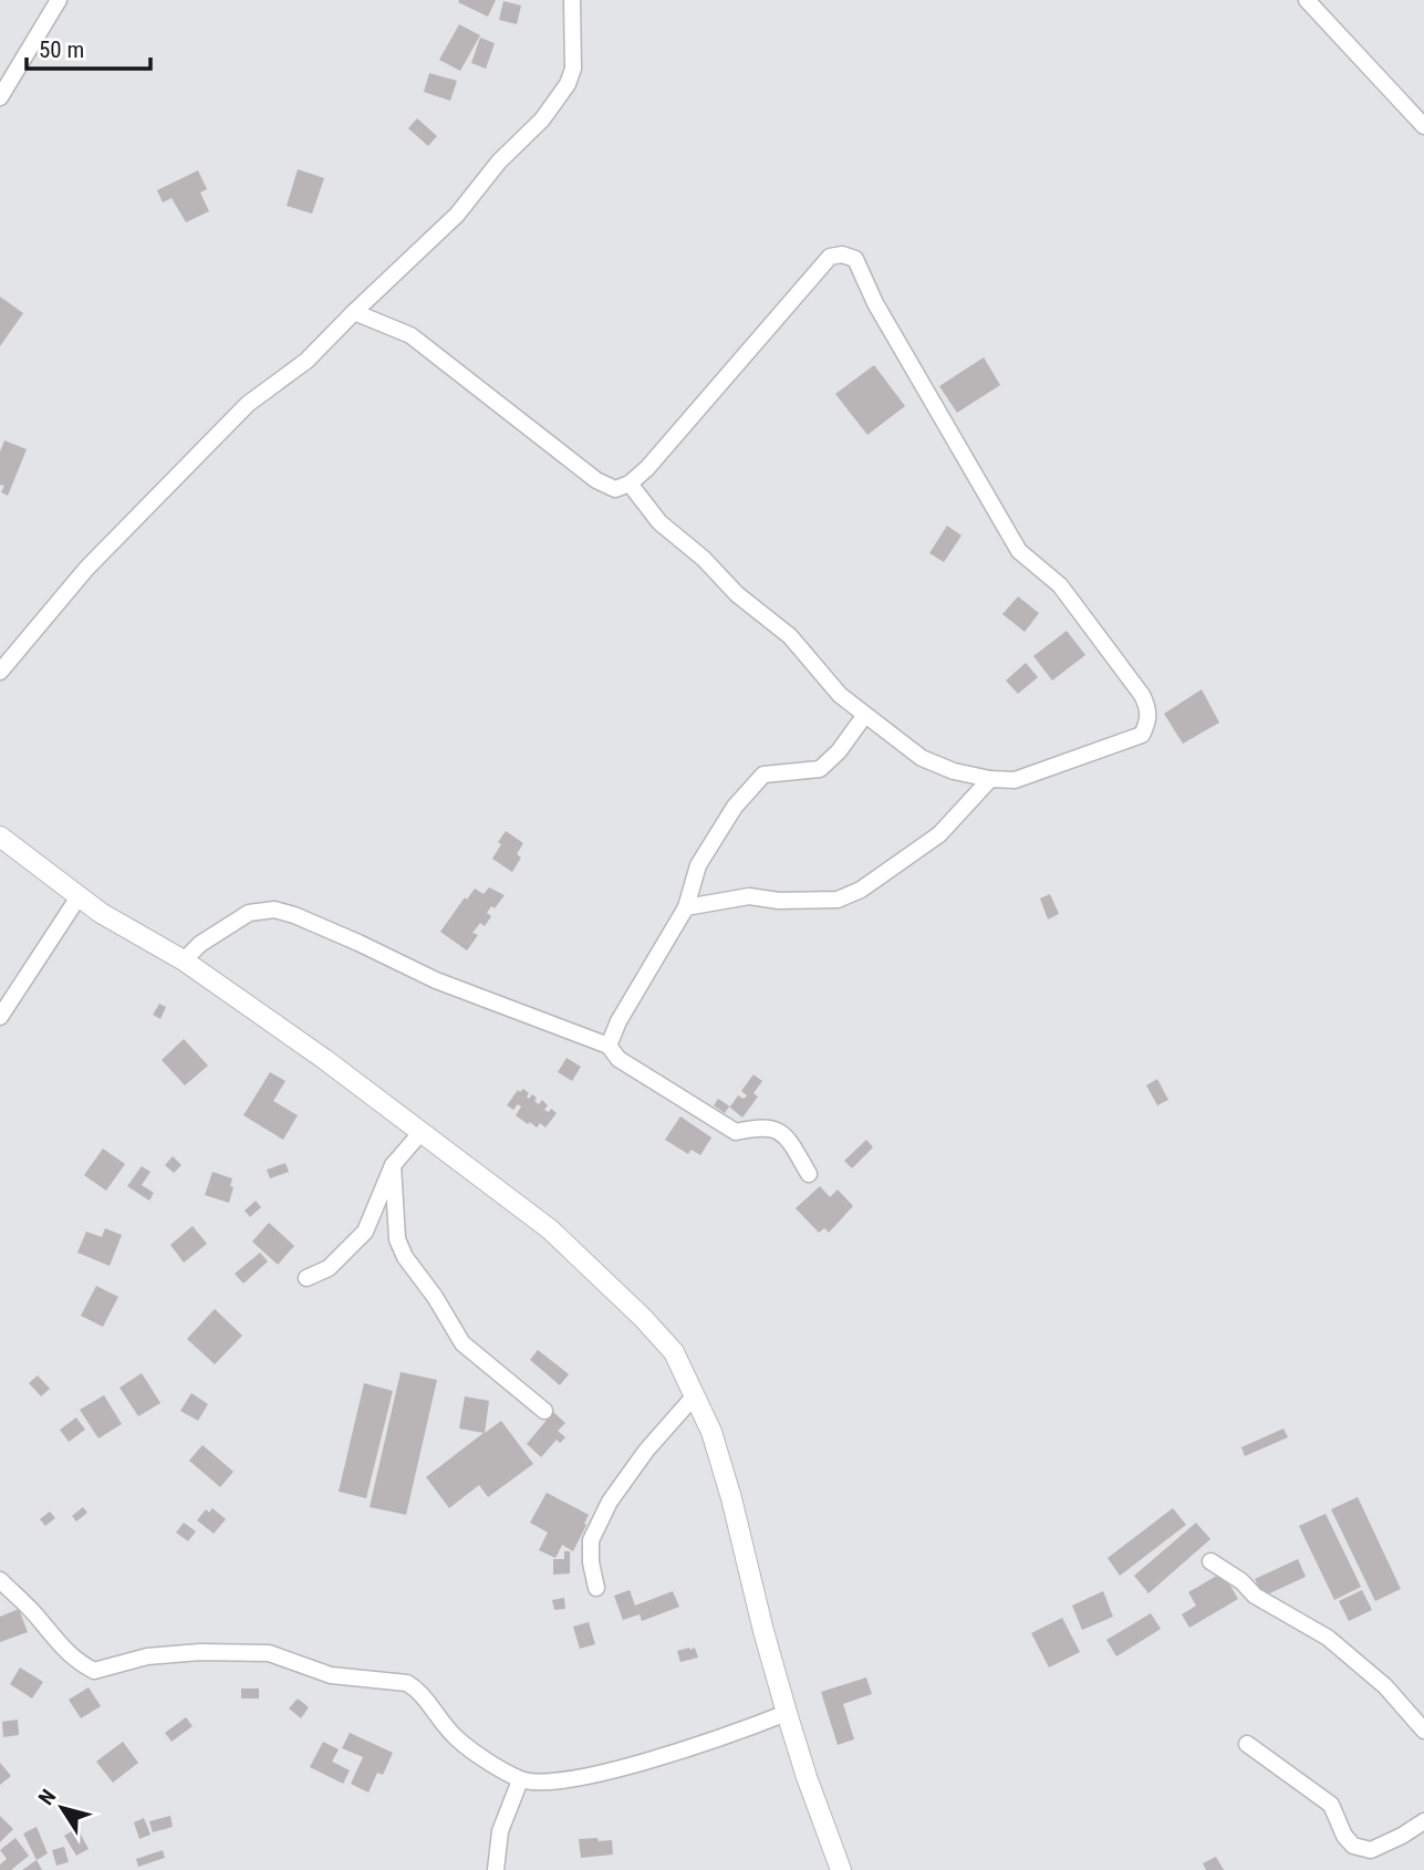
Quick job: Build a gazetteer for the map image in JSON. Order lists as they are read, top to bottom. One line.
{"scale_bar":"50 m","north":"top left"}
